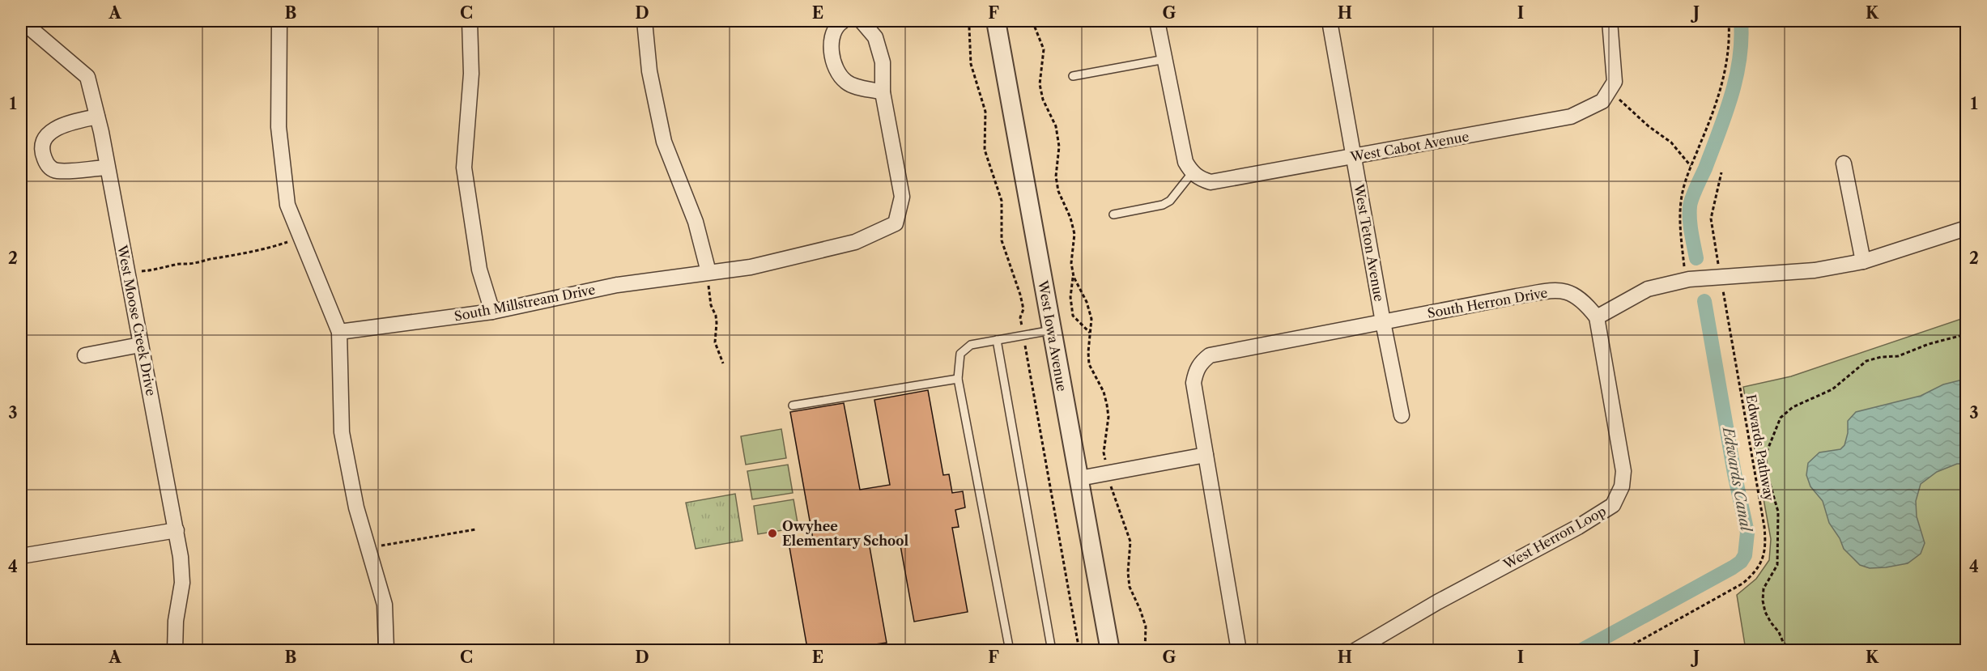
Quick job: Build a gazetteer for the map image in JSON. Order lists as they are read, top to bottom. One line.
{"streets":{"street":["West Cabot Avenue","West Teton Avenue","South Millstream Drive","South Herron Drive","West Moose Creek Drive","West Iowa Avenue","West Herron Loop"],"path":["Edwards Pathway"]},"crossings":[["West Cabot Avenue","West Teton Avenue"],["West Teton Avenue","South Herron Drive"],["South Herron Drive","West Herron Loop"]],"water":["Edwards Canal"],"places":["Owyhee Elementary School"],"grid":{"columns":["A","B","C","D","E","F","G","H","I","J","K"],"rows":["1","2","3","4"]}}
